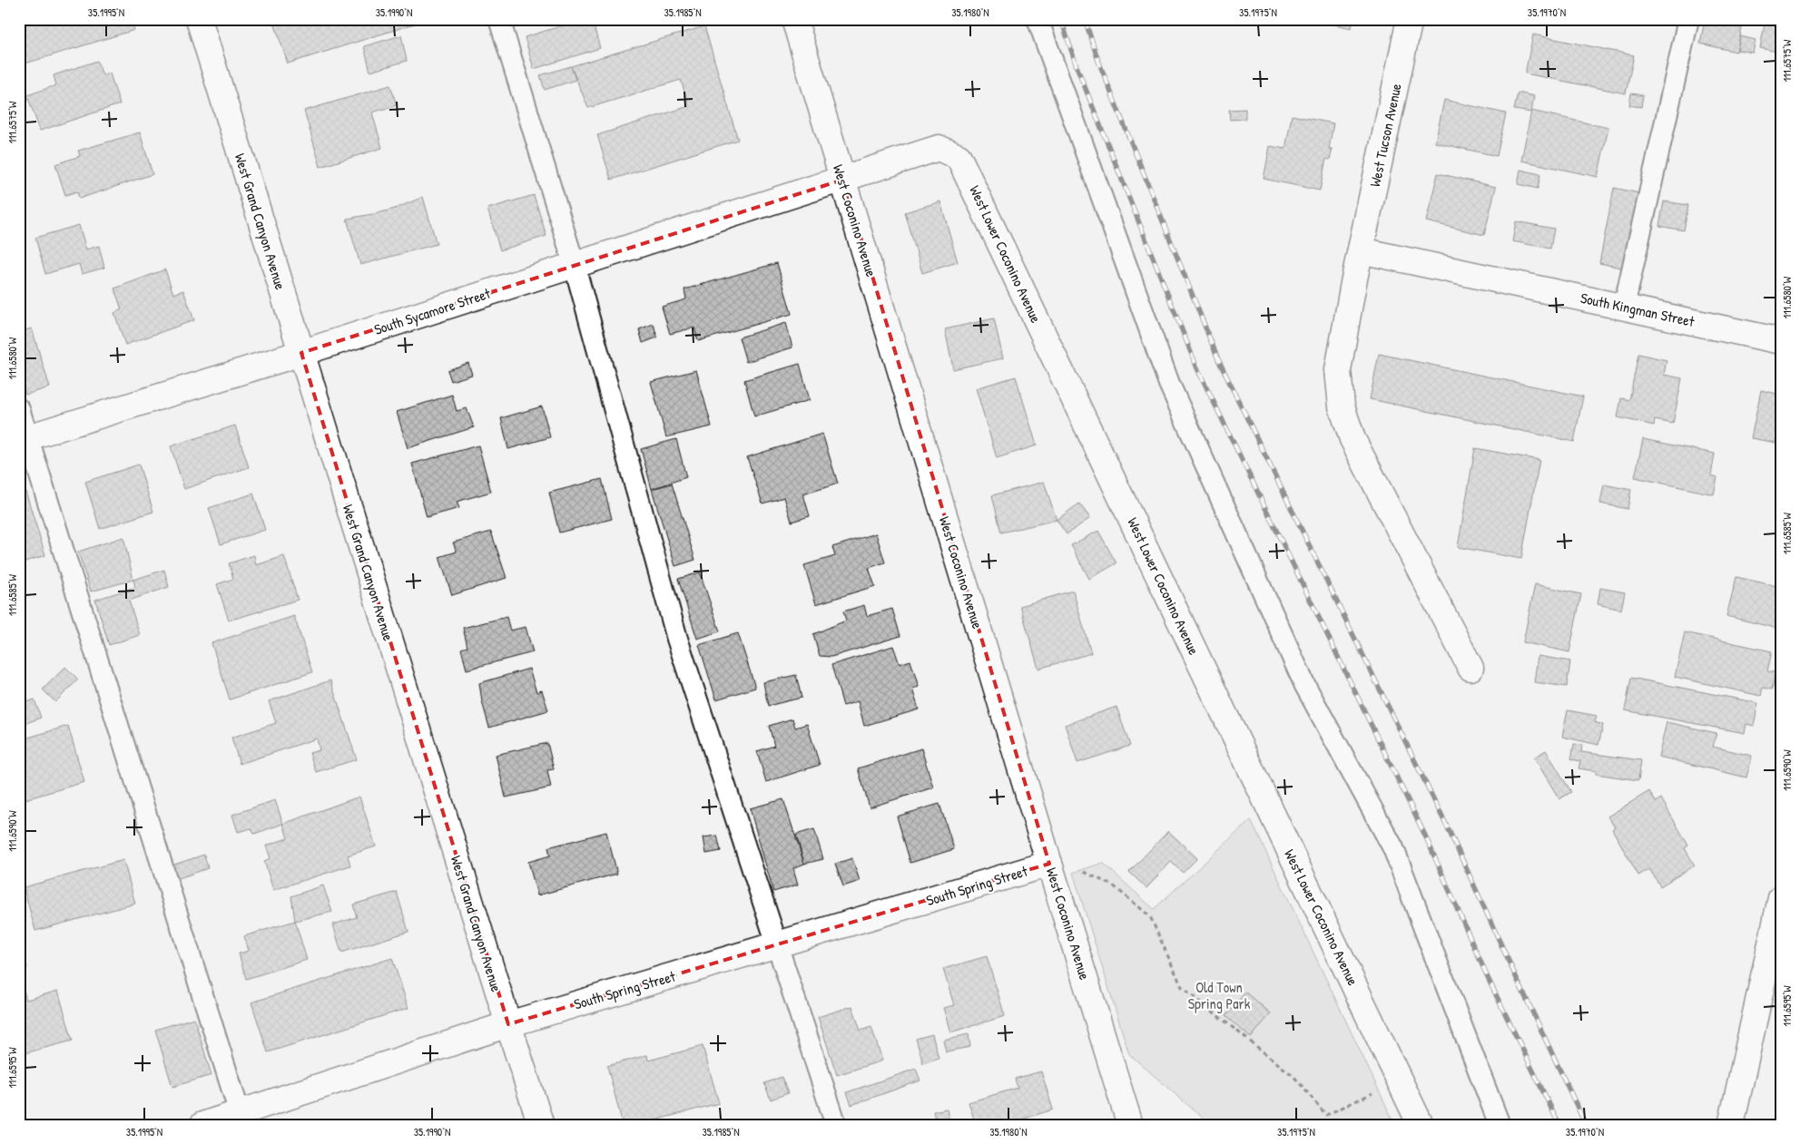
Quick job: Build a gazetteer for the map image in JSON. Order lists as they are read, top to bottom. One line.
{"streets":{"street":["West Tucson Avenue","West Coconino Avenue","West Grand Canyon Avenue","West Lower Coconino Avenue","South Kingman Street","South Sycamore Street","South Spring Street"]},"crossings":[["West Tucson Avenue","South Kingman Street"],["West Coconino Avenue","West Lower Coconino Avenue"],["West Coconino Avenue","South Sycamore Street"],["West Coconino Avenue","South Spring Street"],["West Grand Canyon Avenue","South Sycamore Street"],["West Grand Canyon Avenue","South Spring Street"],["West Lower Coconino Avenue","South Sycamore Street"]],"parks":["Old Town Spring Park"],"coordinates":["35.1995°N","35.1990°N","35.1985°N","35.1980°N","35.1975°N","35.1970°N","111.6575°W","111.6580°W","111.6585°W","111.6590°W","111.6595°W"]}
